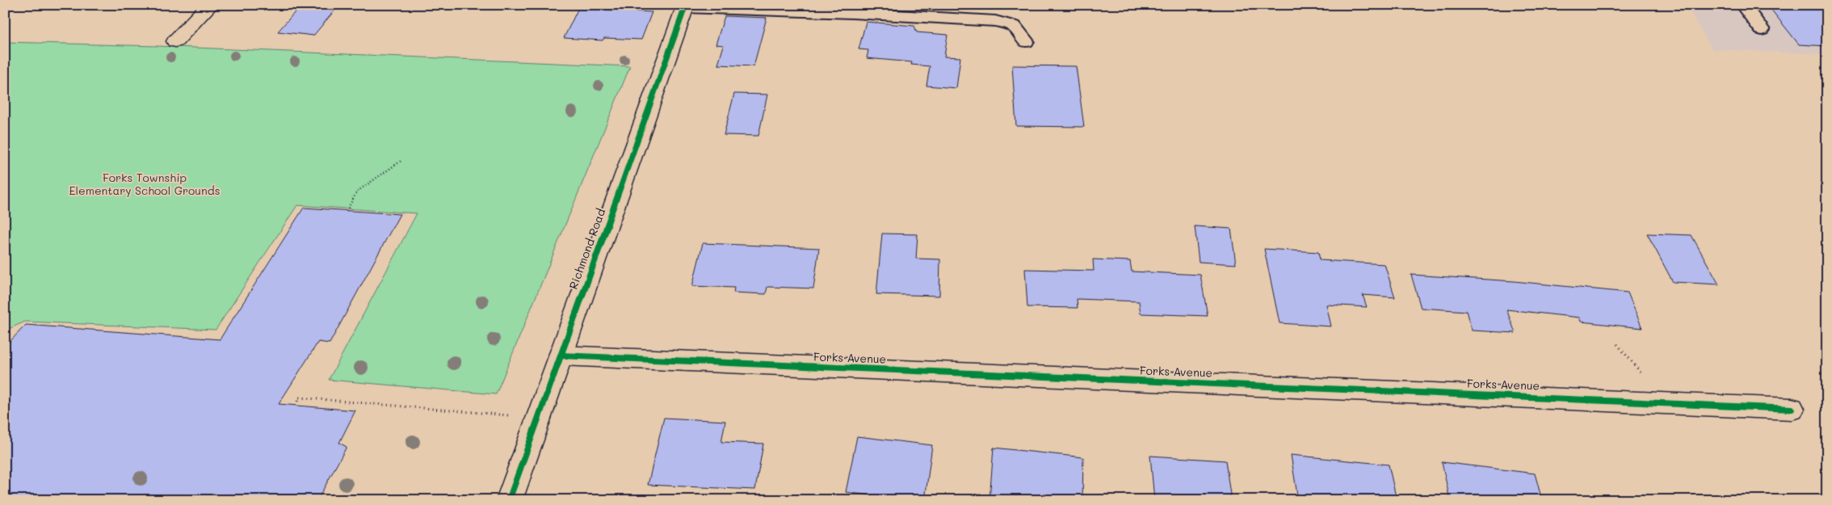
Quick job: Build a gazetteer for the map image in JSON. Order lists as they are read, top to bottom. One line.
{"streets":{"street":["Richmond Road","Forks Avenue"]},"crossings":[["Richmond Road","Forks Avenue"]],"parks":["Forks Township Elementary School Grounds"]}
